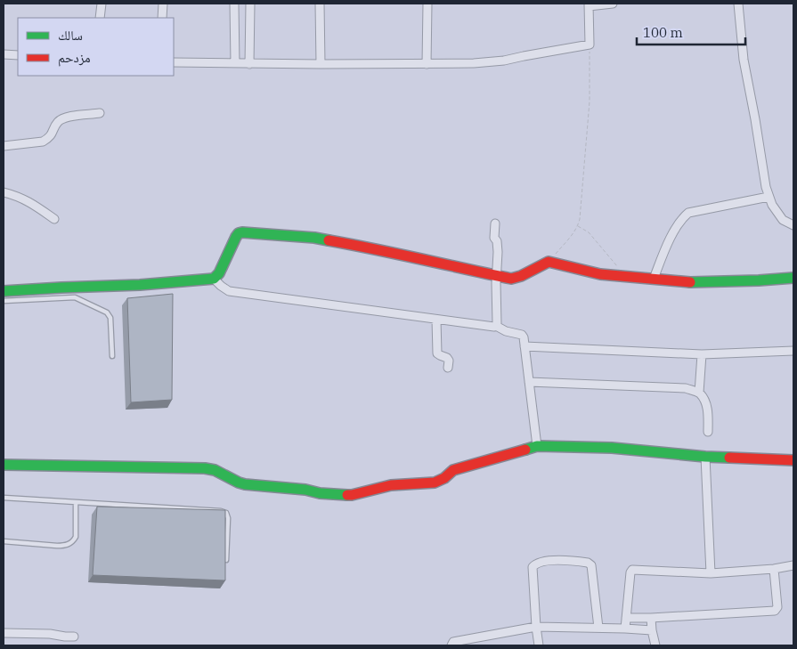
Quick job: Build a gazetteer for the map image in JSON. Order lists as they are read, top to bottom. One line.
{"legend":["سالك","مزدحم"],"scale_bar":"100 m"}
